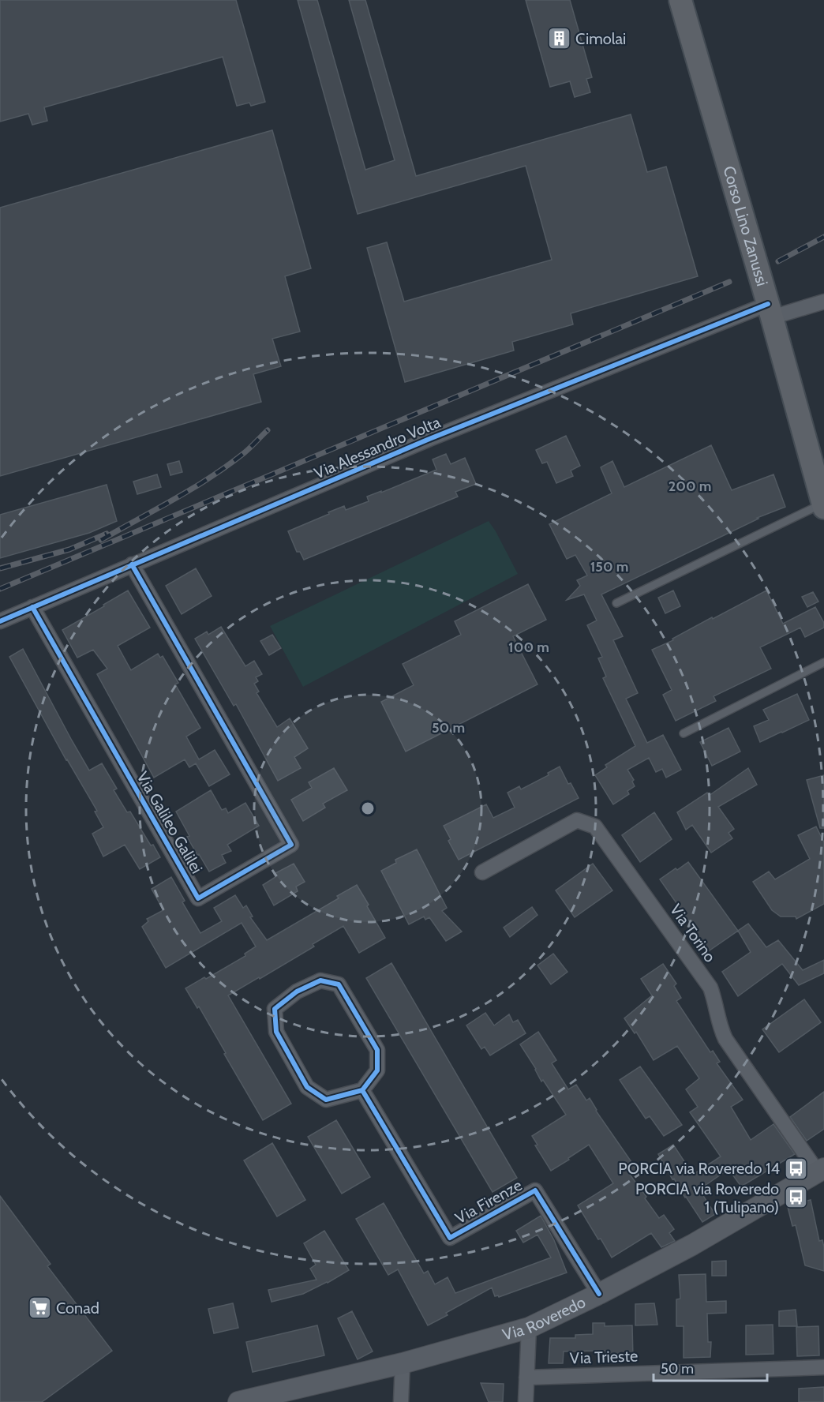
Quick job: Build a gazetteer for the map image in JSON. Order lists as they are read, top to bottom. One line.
{"streets":{"main road":["Corso Lino Zanussi","Via Roveredo"],"street":["Via Alessandro Volta","Via Galileo Galilei","Via Torino","Via Firenze","Via Trieste"]},"crossings":[["Corso Lino Zanussi","Via Alessandro Volta"],["Via Alessandro Volta","Via Galileo Galilei"],["Via Torino","Via Roveredo"],["Via Firenze","Via Roveredo"]],"places":{"building":["Cimolai"],"bus stop":["PORCIA via Roveredo 14","PORCIA via Roveredo 1 (Tulipano)"],"supermarket":["Conad"]},"scale_bar":"50 m","rings":["200 m","150 m","100 m","50 m"]}
